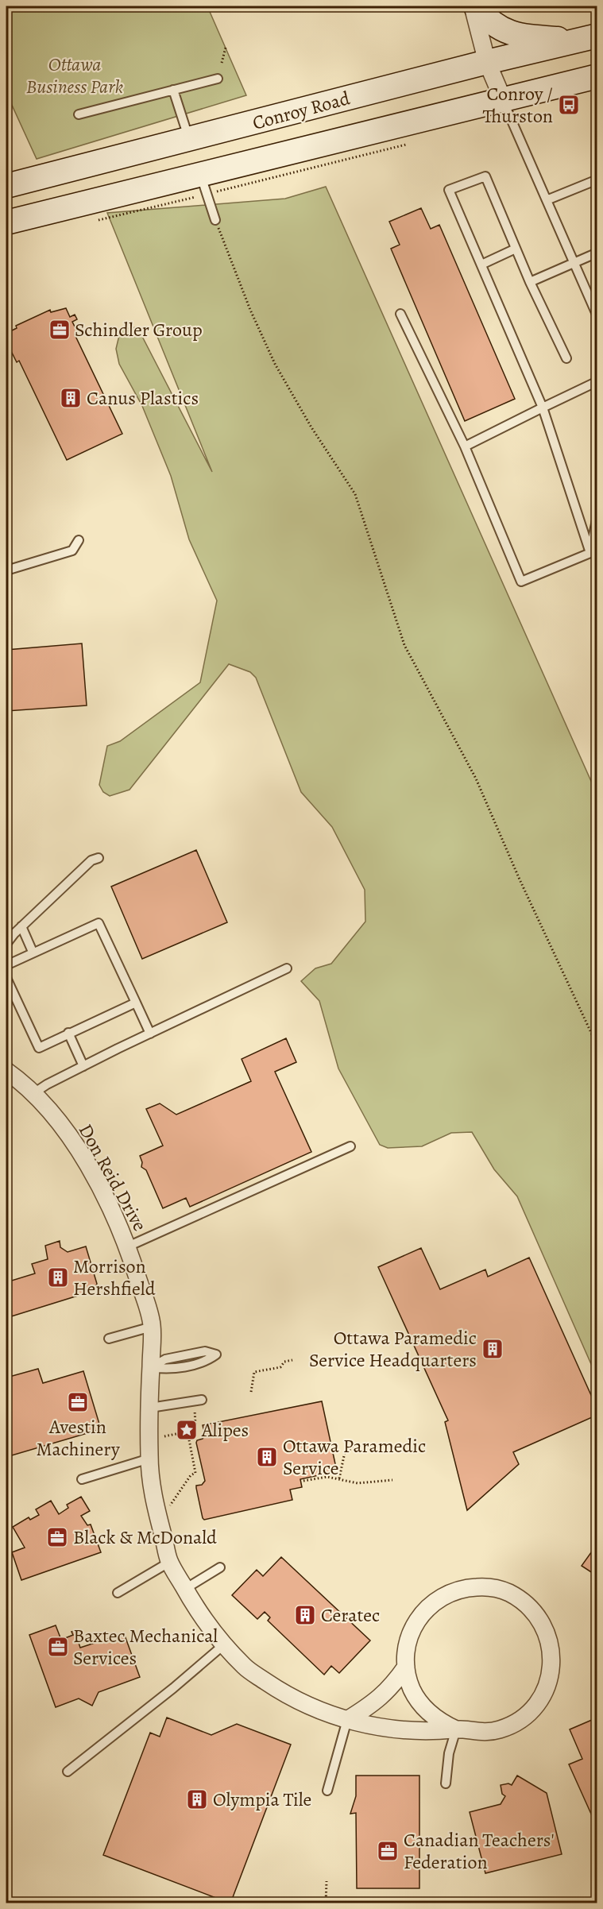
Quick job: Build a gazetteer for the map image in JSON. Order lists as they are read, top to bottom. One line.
{"streets":{"main road":["Conroy Road"],"street":["Don Reid Drive"]},"parks":["Ottawa Business Park"],"places":{"bus stop":["Conroy / Thurston"],"office":["Schindler Group","Avestin Machinery","Black & McDonald","Baxtec Mechanical Services","Canadian Teachers' Federation"],"building":["Canus Plastics","Morrison Hershfield","Ottawa Paramedic Service Headquarters","Ottawa Paramedic Service","Ceratec","Olympia Tile"],"place":["Alipes"]}}
